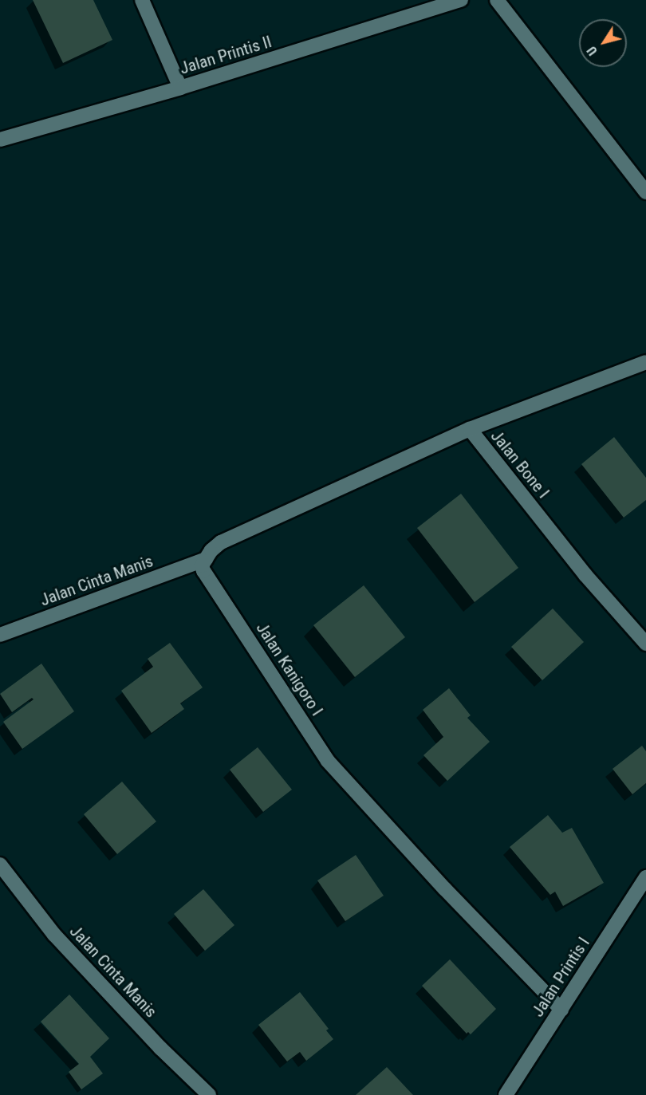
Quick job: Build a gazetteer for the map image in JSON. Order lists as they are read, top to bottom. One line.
{"streets":{"street":["Jalan Printis II","Jalan Bone I","Jalan Cinta Manis","Jalan Kanigoro I","Jalan Printis I"]},"crossings":[["Jalan Cinta Manis","Jalan Kanigoro I"],["Jalan Kanigoro I","Jalan Printis I"]],"north":"bottom left"}
